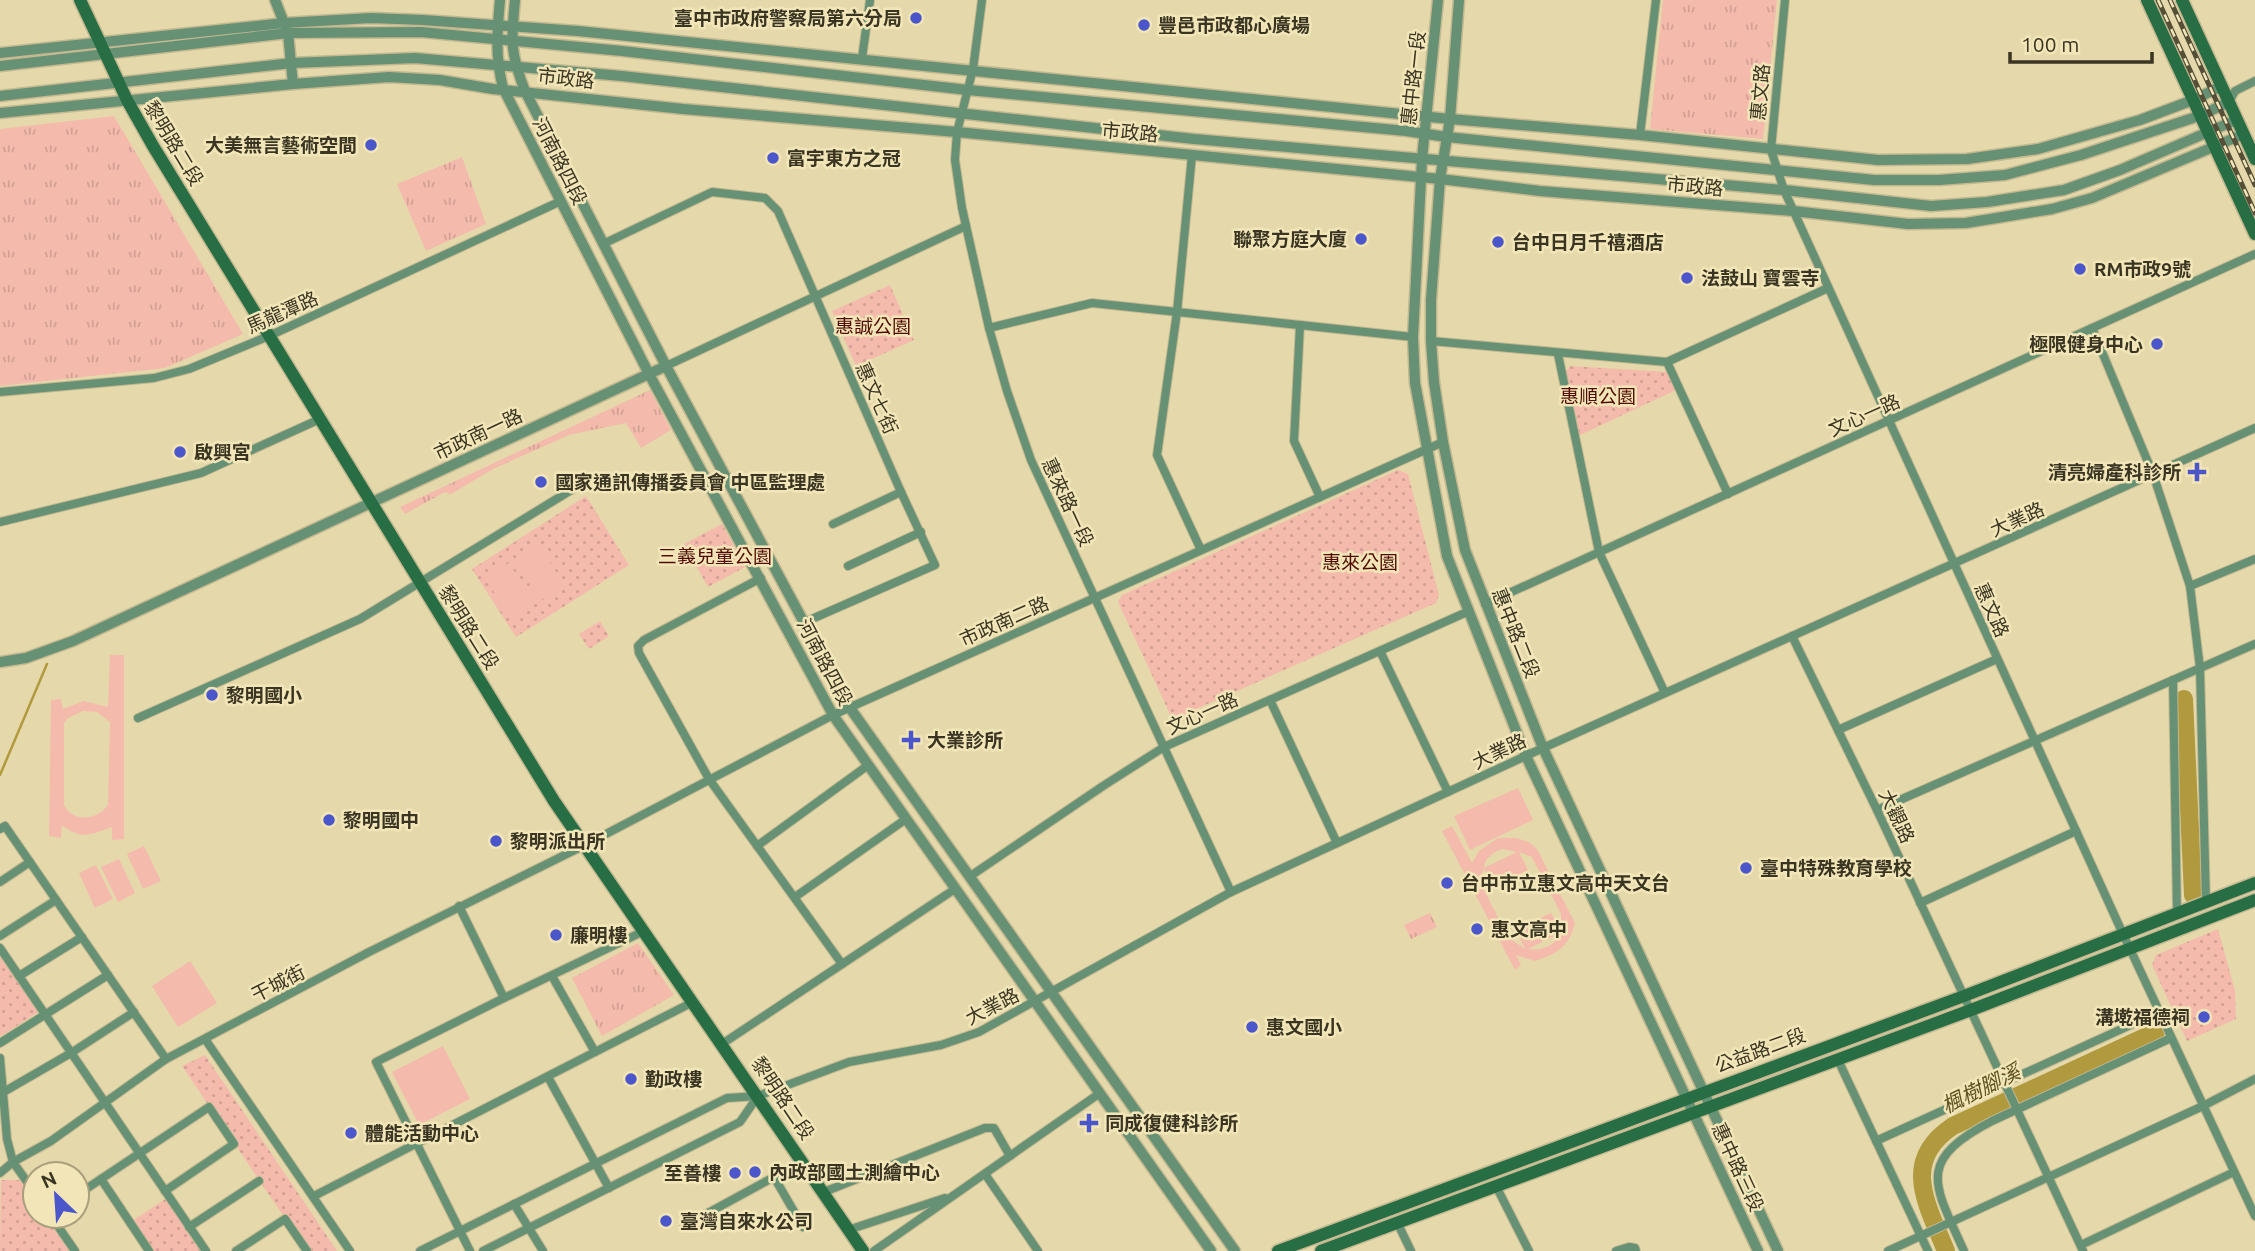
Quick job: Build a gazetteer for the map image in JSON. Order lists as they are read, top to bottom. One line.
{"streets":{"main road":["黎明路二段","公益路二段"],"street":["市政路","惠中路一段","惠文路","河南路四段","馬龍潭路","惠文七街","文心一路","市政南一路","惠來路一段","大業路","市政南二路","惠中路二段","大觀路","干城街","惠中路三段"]},"crossings":[["市政路","惠中路一段"],["市政路","惠文路"],["市政路","黎明路二段"],["市政路","河南路四段"],["市政路","惠來路一段"],["市政路","惠中路二段"],["惠中路一段","惠中路二段"],["惠文路","文心一路"],["惠文路","大業路"],["惠文路","公益路二段"],["黎明路二段","馬龍潭路"],["黎明路二段","市政南一路"],["黎明路二段","大業路"],["黎明路二段","市政南二路"],["黎明路二段","干城街"],["河南路四段","馬龍潭路"],["河南路四段","惠文七街"],["河南路四段","文心一路"],["河南路四段","市政南一路"],["河南路四段","大業路"],["河南路四段","市政南二路"],["惠文七街","市政南一路"],["文心一路","惠來路一段"],["文心一路","惠中路二段"],["市政南一路","惠來路一段"],["惠來路一段","大業路"],["惠來路一段","市政南二路"],["大業路","惠中路二段"],["大業路","大觀路"],["市政南二路","惠中路二段"],["市政南二路","干城街"],["惠中路二段","公益路二段"],["惠中路二段","惠中路三段"],["大觀路","公益路二段"],["公益路二段","惠中路三段"]],"water":["楓樹腳溪"],"parks":["惠誠公園","惠順公園","三義兒童公園","惠來公園"],"places":{"other":["臺中市政府警察局第六分局","豐邑市政都心廣場","大美無言藝術空間","富宇東方之冠","聯聚方庭大廈","台中日月千禧酒店","RM市政9號","法鼓山 寶雲寺","極限健身中心","啟興宮","國家通訊傳播委員會 中區監理處","黎明國小","黎明國中","黎明派出所","臺中特殊教育學校","台中市立惠文高中天文台","惠文高中","廉明樓","溝墘福德祠","惠文國小","勤政樓","體能活動中心","內政部國土測繪中心","至善樓","臺灣自來水公司"],"health":["清亮婦產科診所","大業診所","同成復健科診所"]},"scale_bar":"100 m","north":"top left"}
